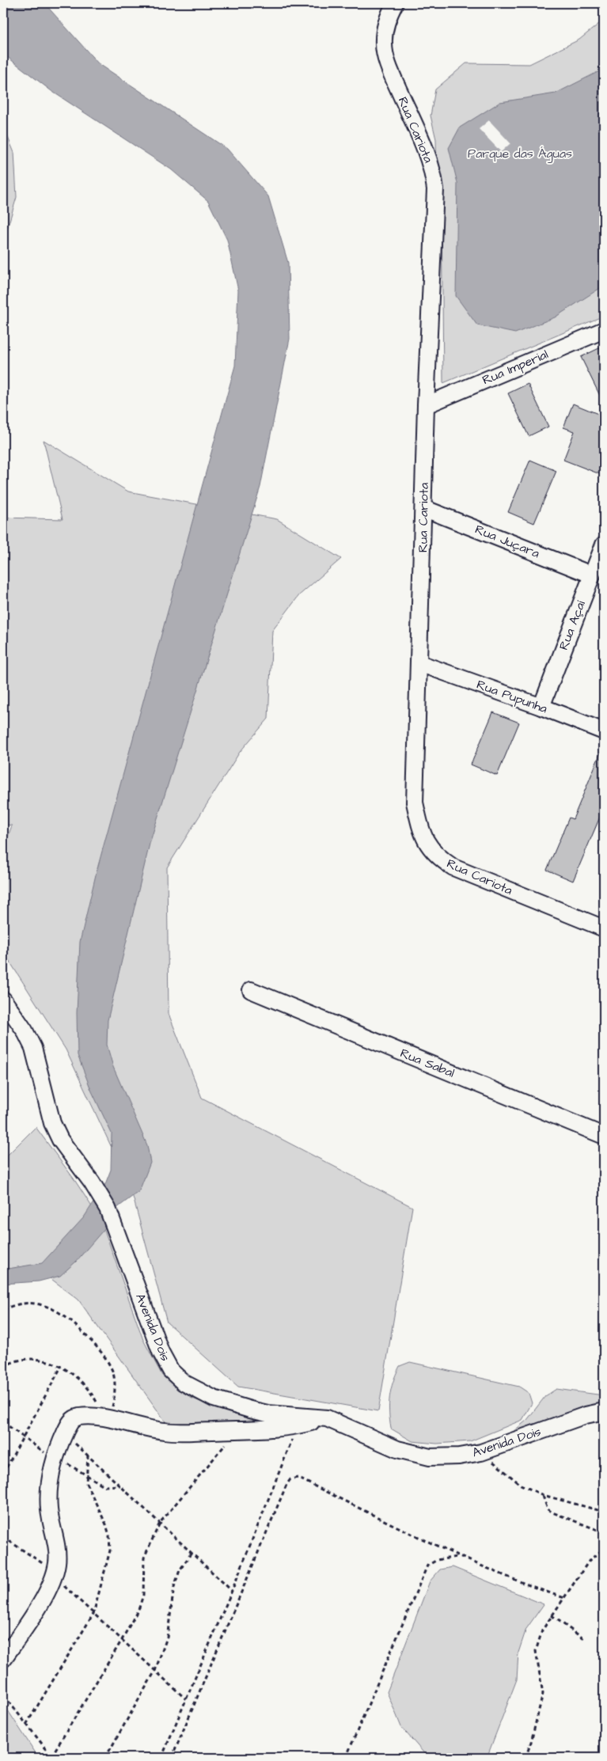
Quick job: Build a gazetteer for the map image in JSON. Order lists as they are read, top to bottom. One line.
{"streets":{"street":["Rua Cariota","Rua Imperial","Rua Juçara","Rua Açaí","Rua Pupunha","Rua Sabal","Avenida Dois"]},"crossings":[["Rua Cariota","Rua Imperial"],["Rua Cariota","Rua Juçara"],["Rua Cariota","Rua Pupunha"],["Rua Juçara","Rua Açaí"],["Rua Açaí","Rua Pupunha"]],"parks":["Parque das Águas"]}
